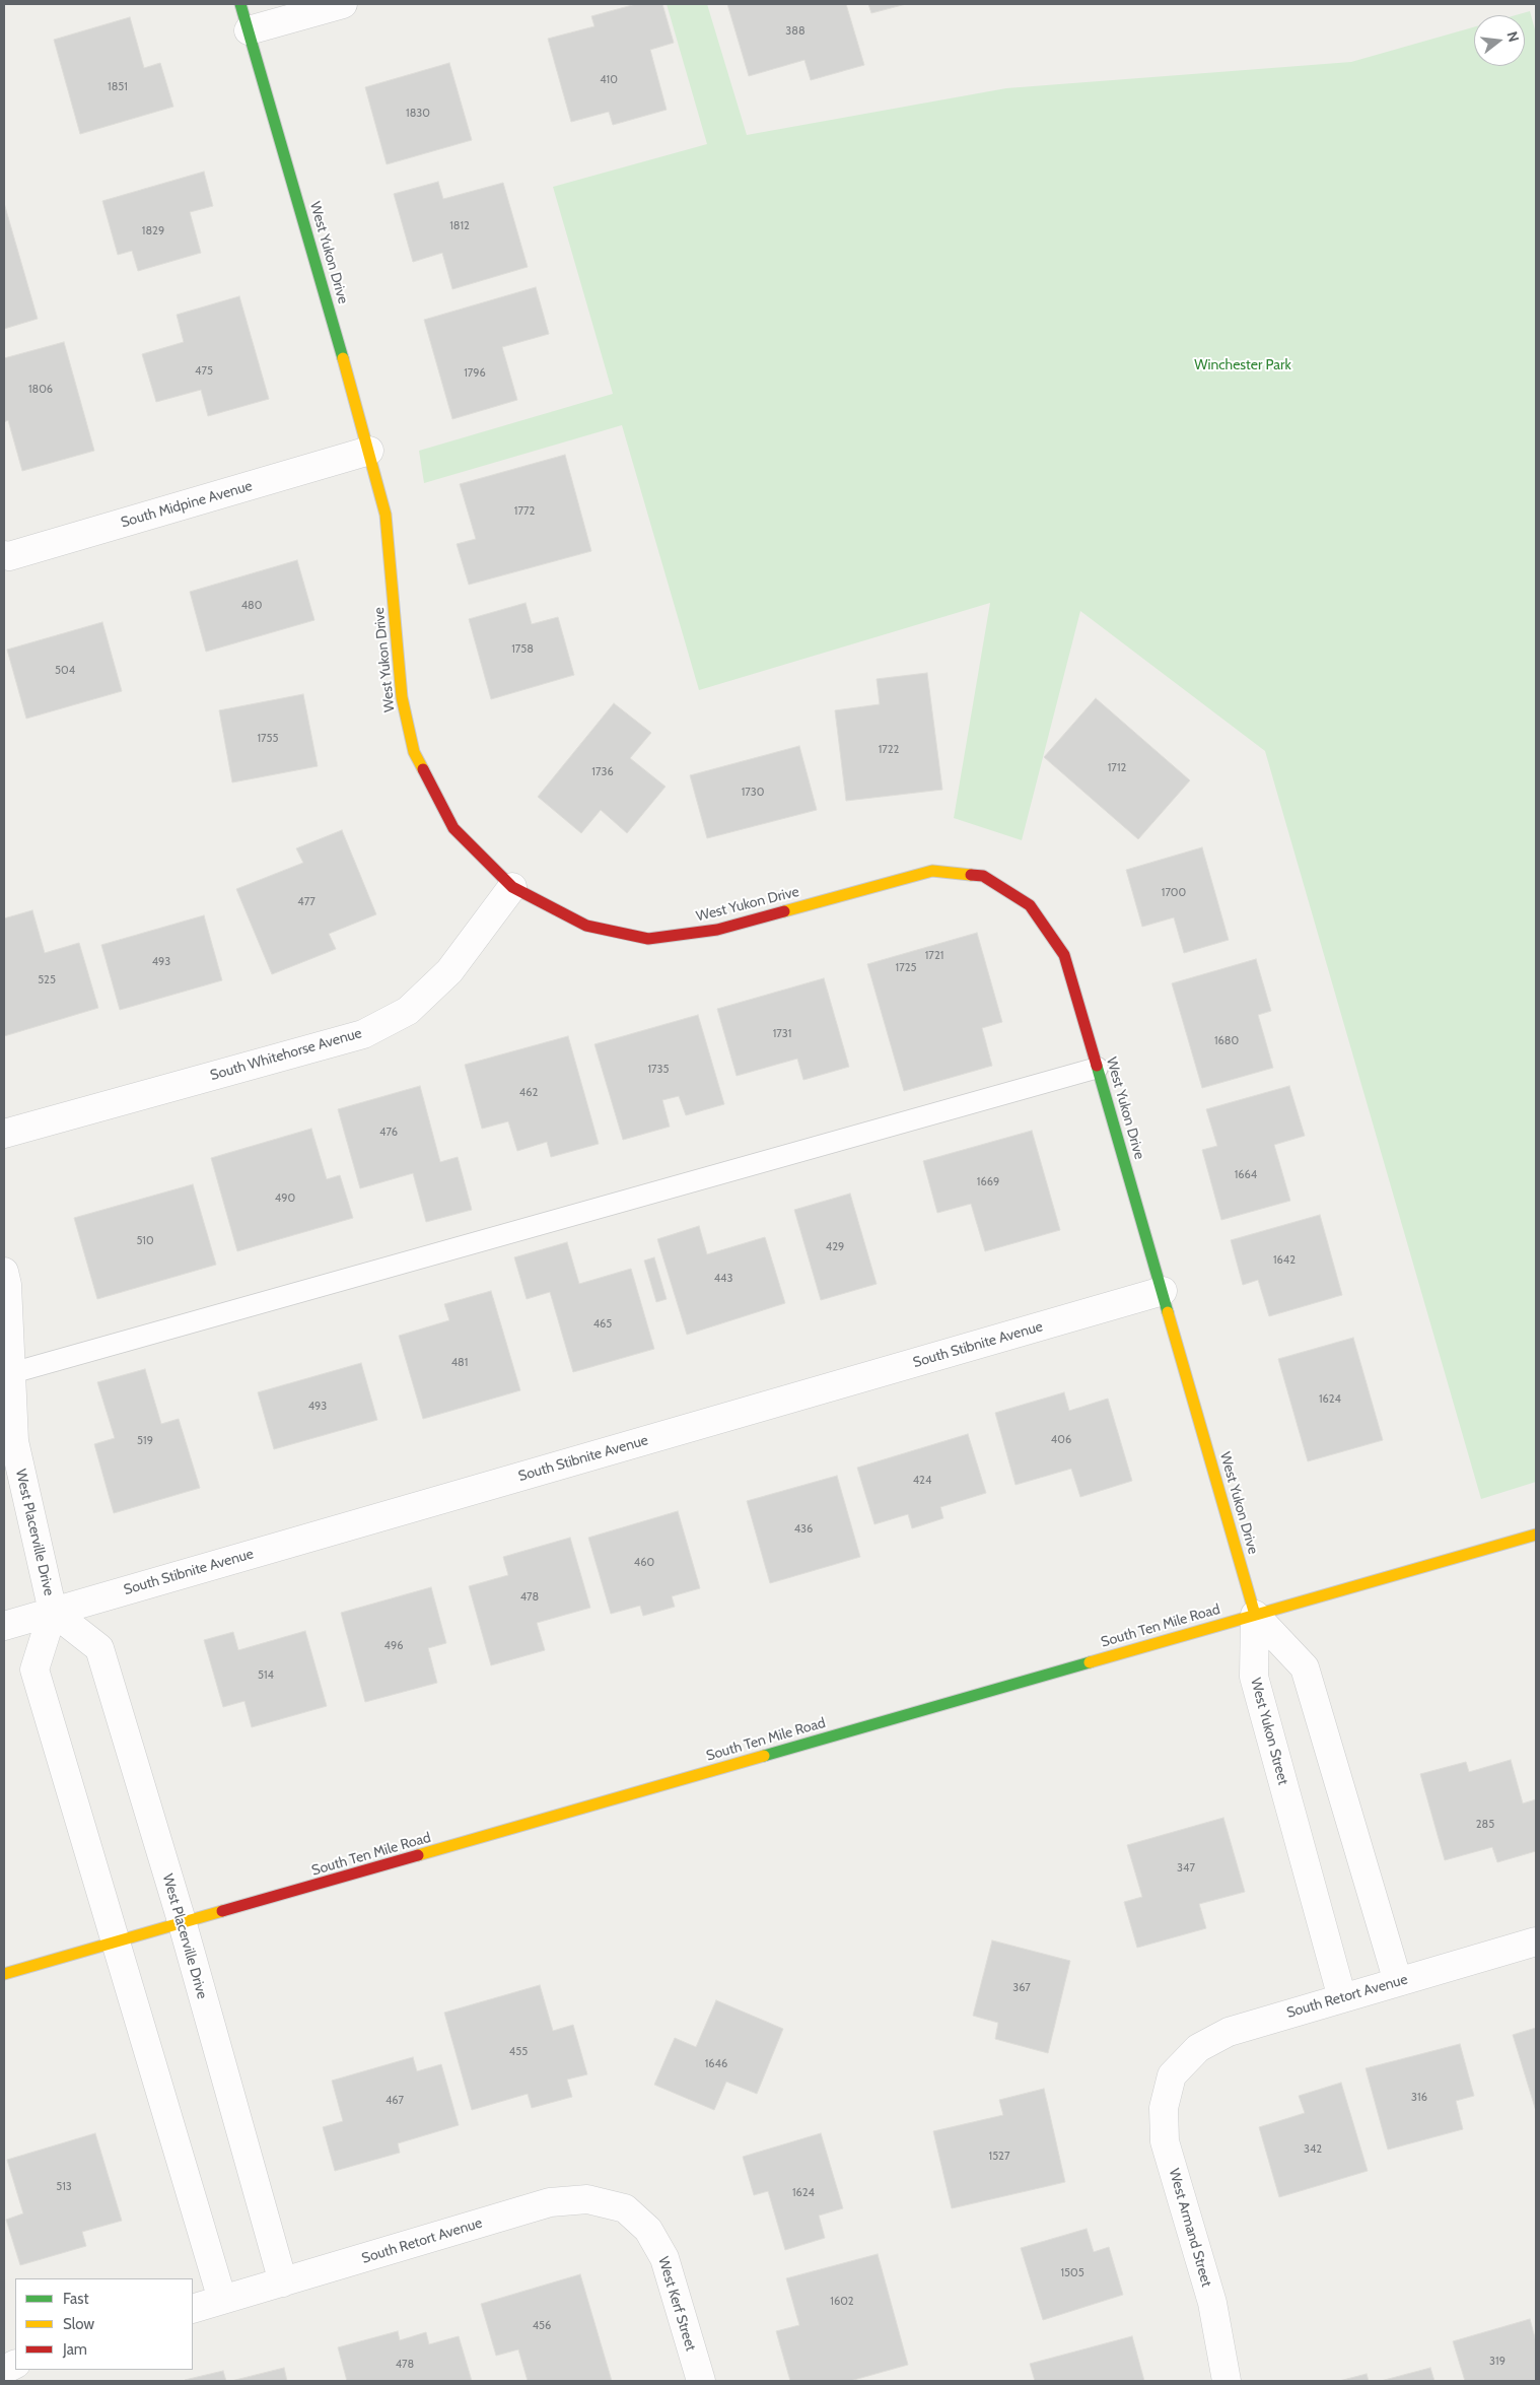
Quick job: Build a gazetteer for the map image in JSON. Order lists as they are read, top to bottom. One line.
{"streets":{"street":["West Yukon Drive","South Midpine Avenue","South Whitehorse Avenue","South Stibnite Avenue","West Placerville Drive","South Ten Mile Road","West Yukon Street","South Retort Avenue","West Armand Street","West Kerf Street"]},"crossings":[["West Yukon Drive","South Midpine Avenue"],["West Yukon Drive","South Whitehorse Avenue"],["West Yukon Drive","South Stibnite Avenue"],["West Yukon Drive","South Ten Mile Road"],["West Yukon Drive","West Yukon Street"],["South Stibnite Avenue","West Placerville Drive"],["West Placerville Drive","South Ten Mile Road"],["West Placerville Drive","South Retort Avenue"],["South Ten Mile Road","West Yukon Street"],["West Yukon Street","South Retort Avenue"],["South Retort Avenue","West Armand Street"],["South Retort Avenue","West Kerf Street"]],"parks":["Winchester Park"],"house_numbers":["388","410","1851","1830","1812","1829","475","1796","1806","1772","480","1758","504","1755","1722","1712","1736","1730","1700","477","1721","493","1725","525","1731","1680","1735","462","476","1664","1669","490","510","429","1642","443","465","481","1624","493","406","519","424","436","460","478","496","514","285","347","367","455","1646","316","467","342","1527","513","1624","1505","1602","456","319","478"],"legend":["Fast","Slow","Jam"],"north":"right"}
